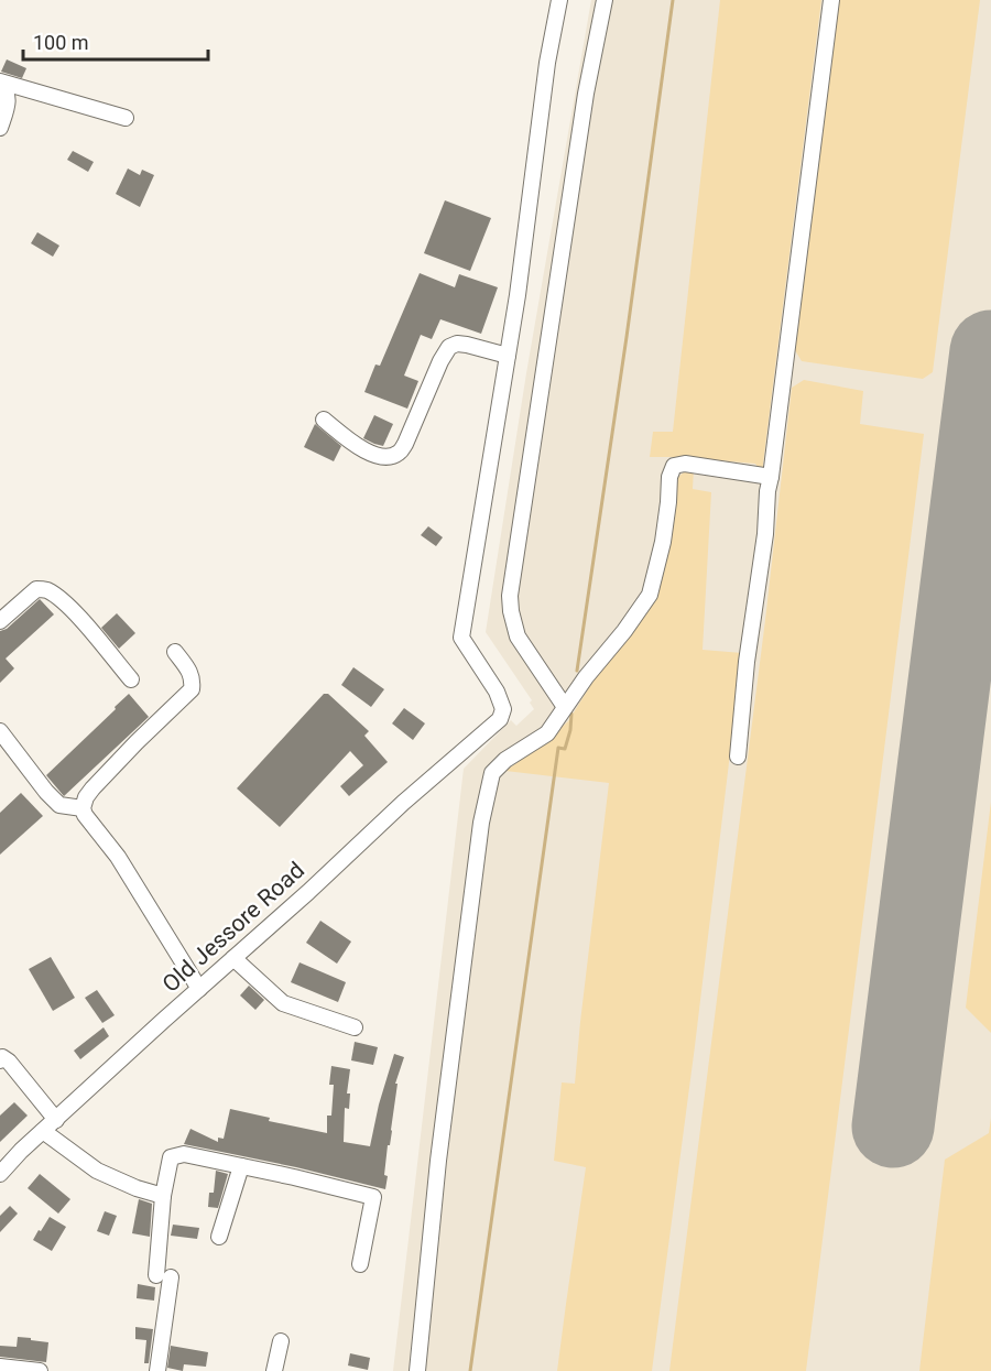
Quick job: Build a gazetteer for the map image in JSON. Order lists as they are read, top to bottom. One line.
{"streets":{"street":["Old Jessore Road"]},"scale_bar":"100 m"}
